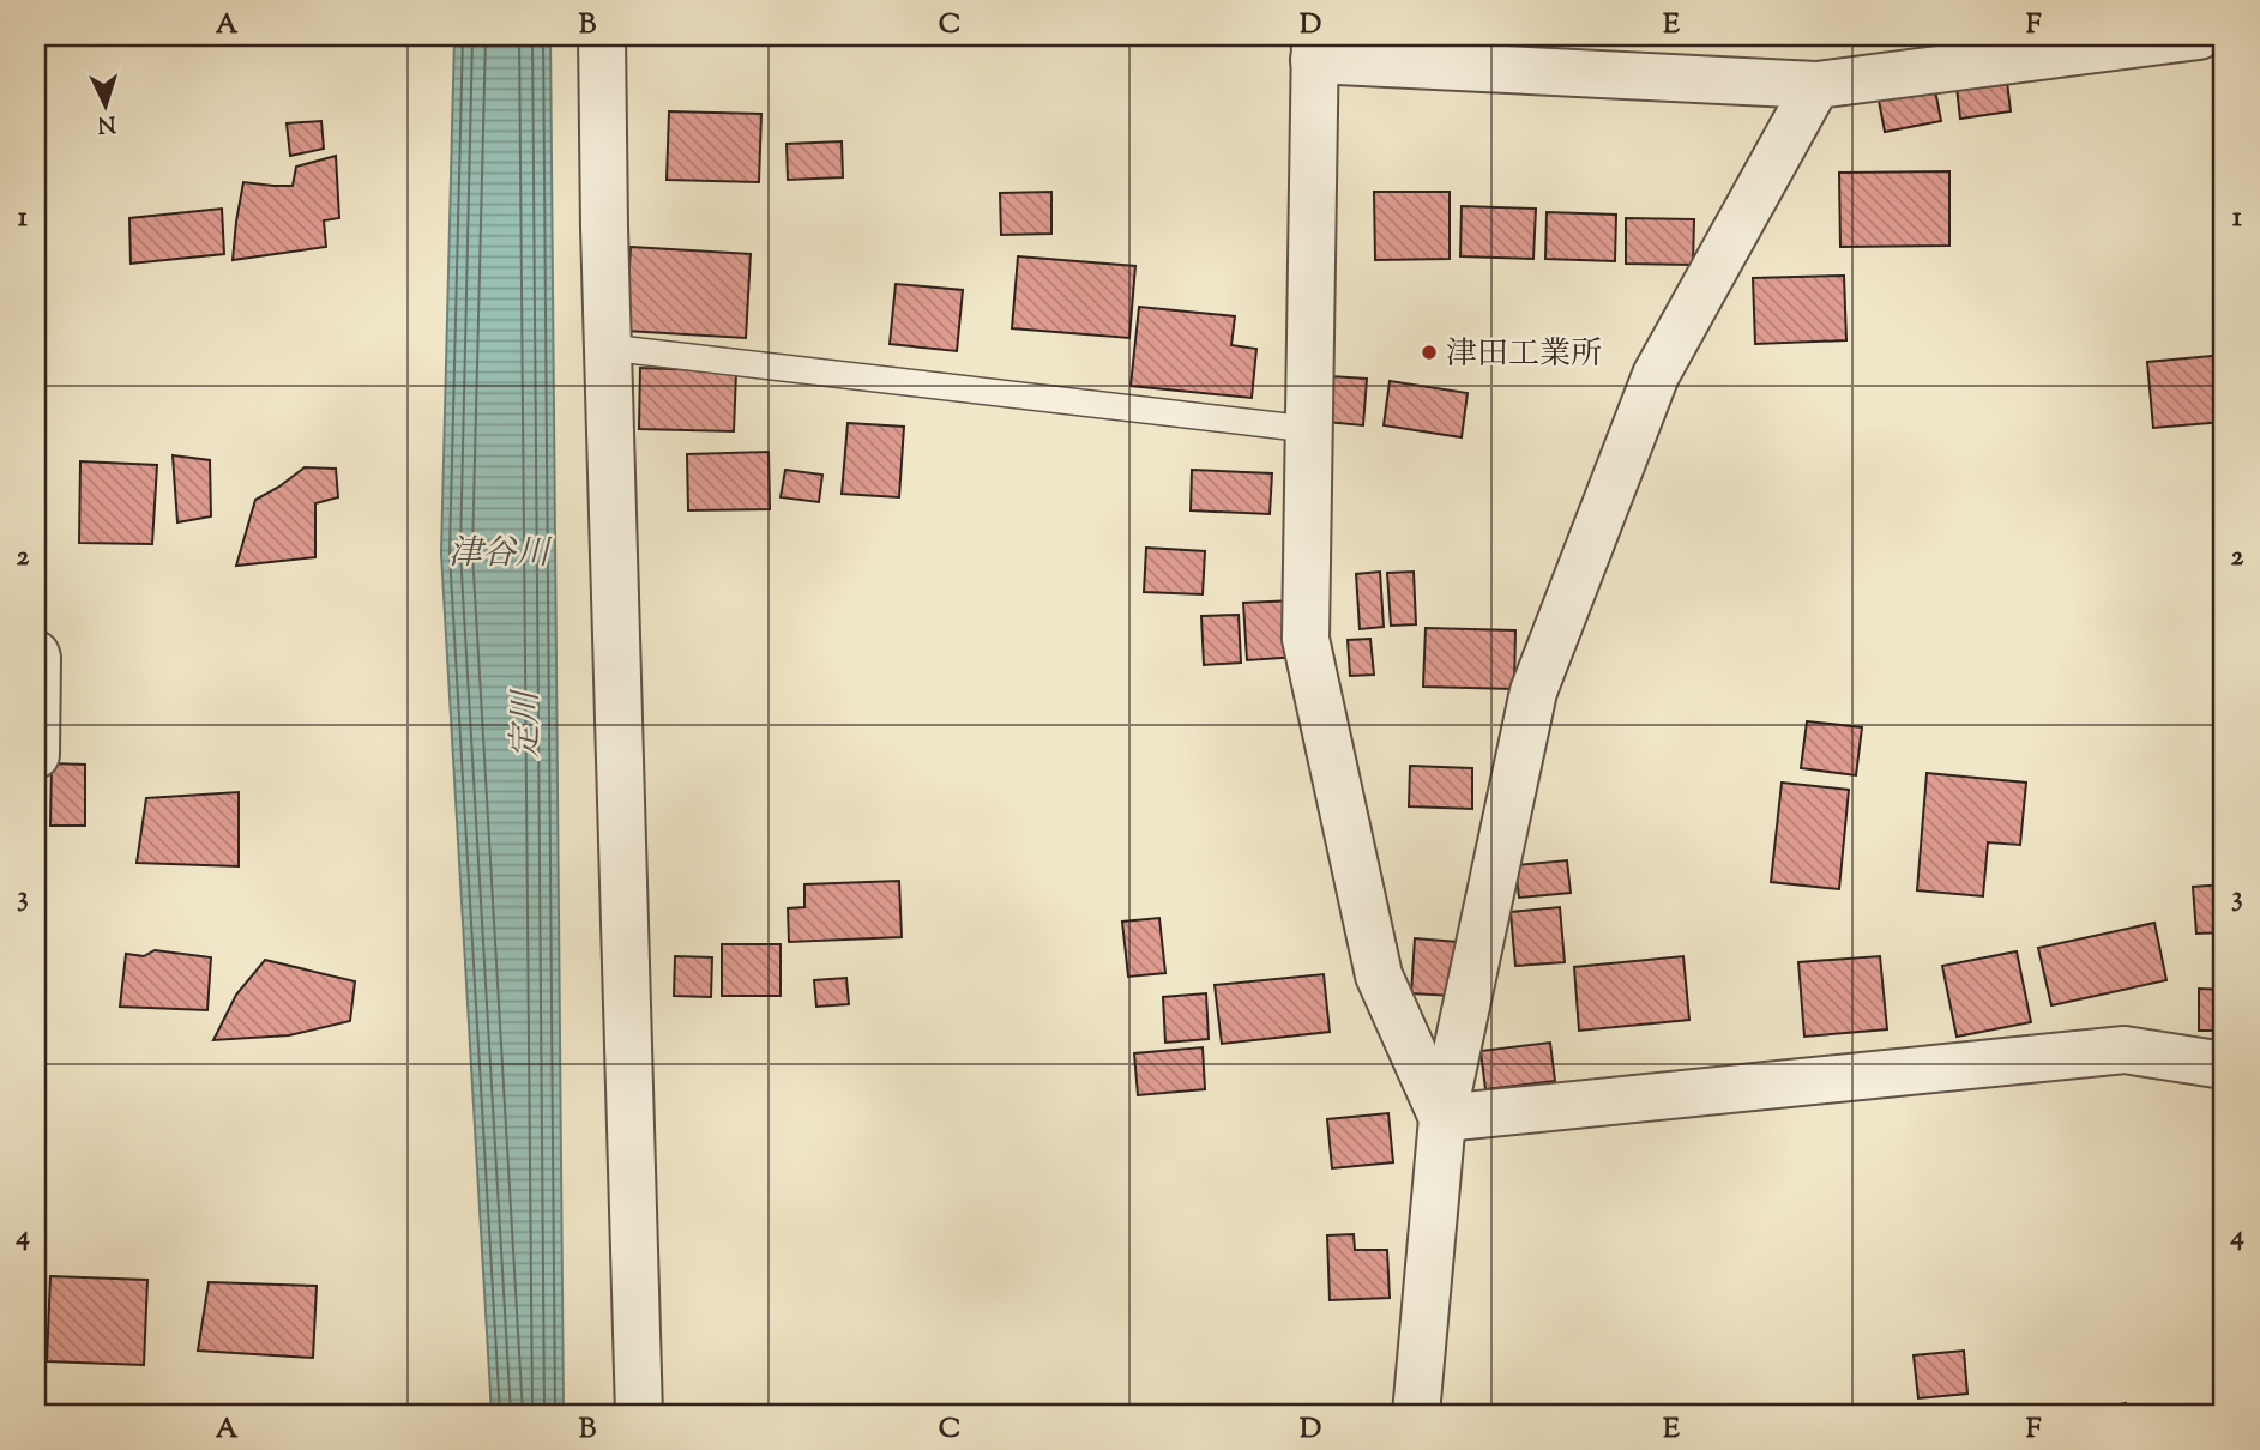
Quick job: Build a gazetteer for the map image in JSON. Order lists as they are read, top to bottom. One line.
{"water":["津谷川","定川"],"places":["津田工業所"],"north":"bottom","grid":{"columns":["A","B","C","D","E","F"],"rows":["1","2","3","4"]}}
